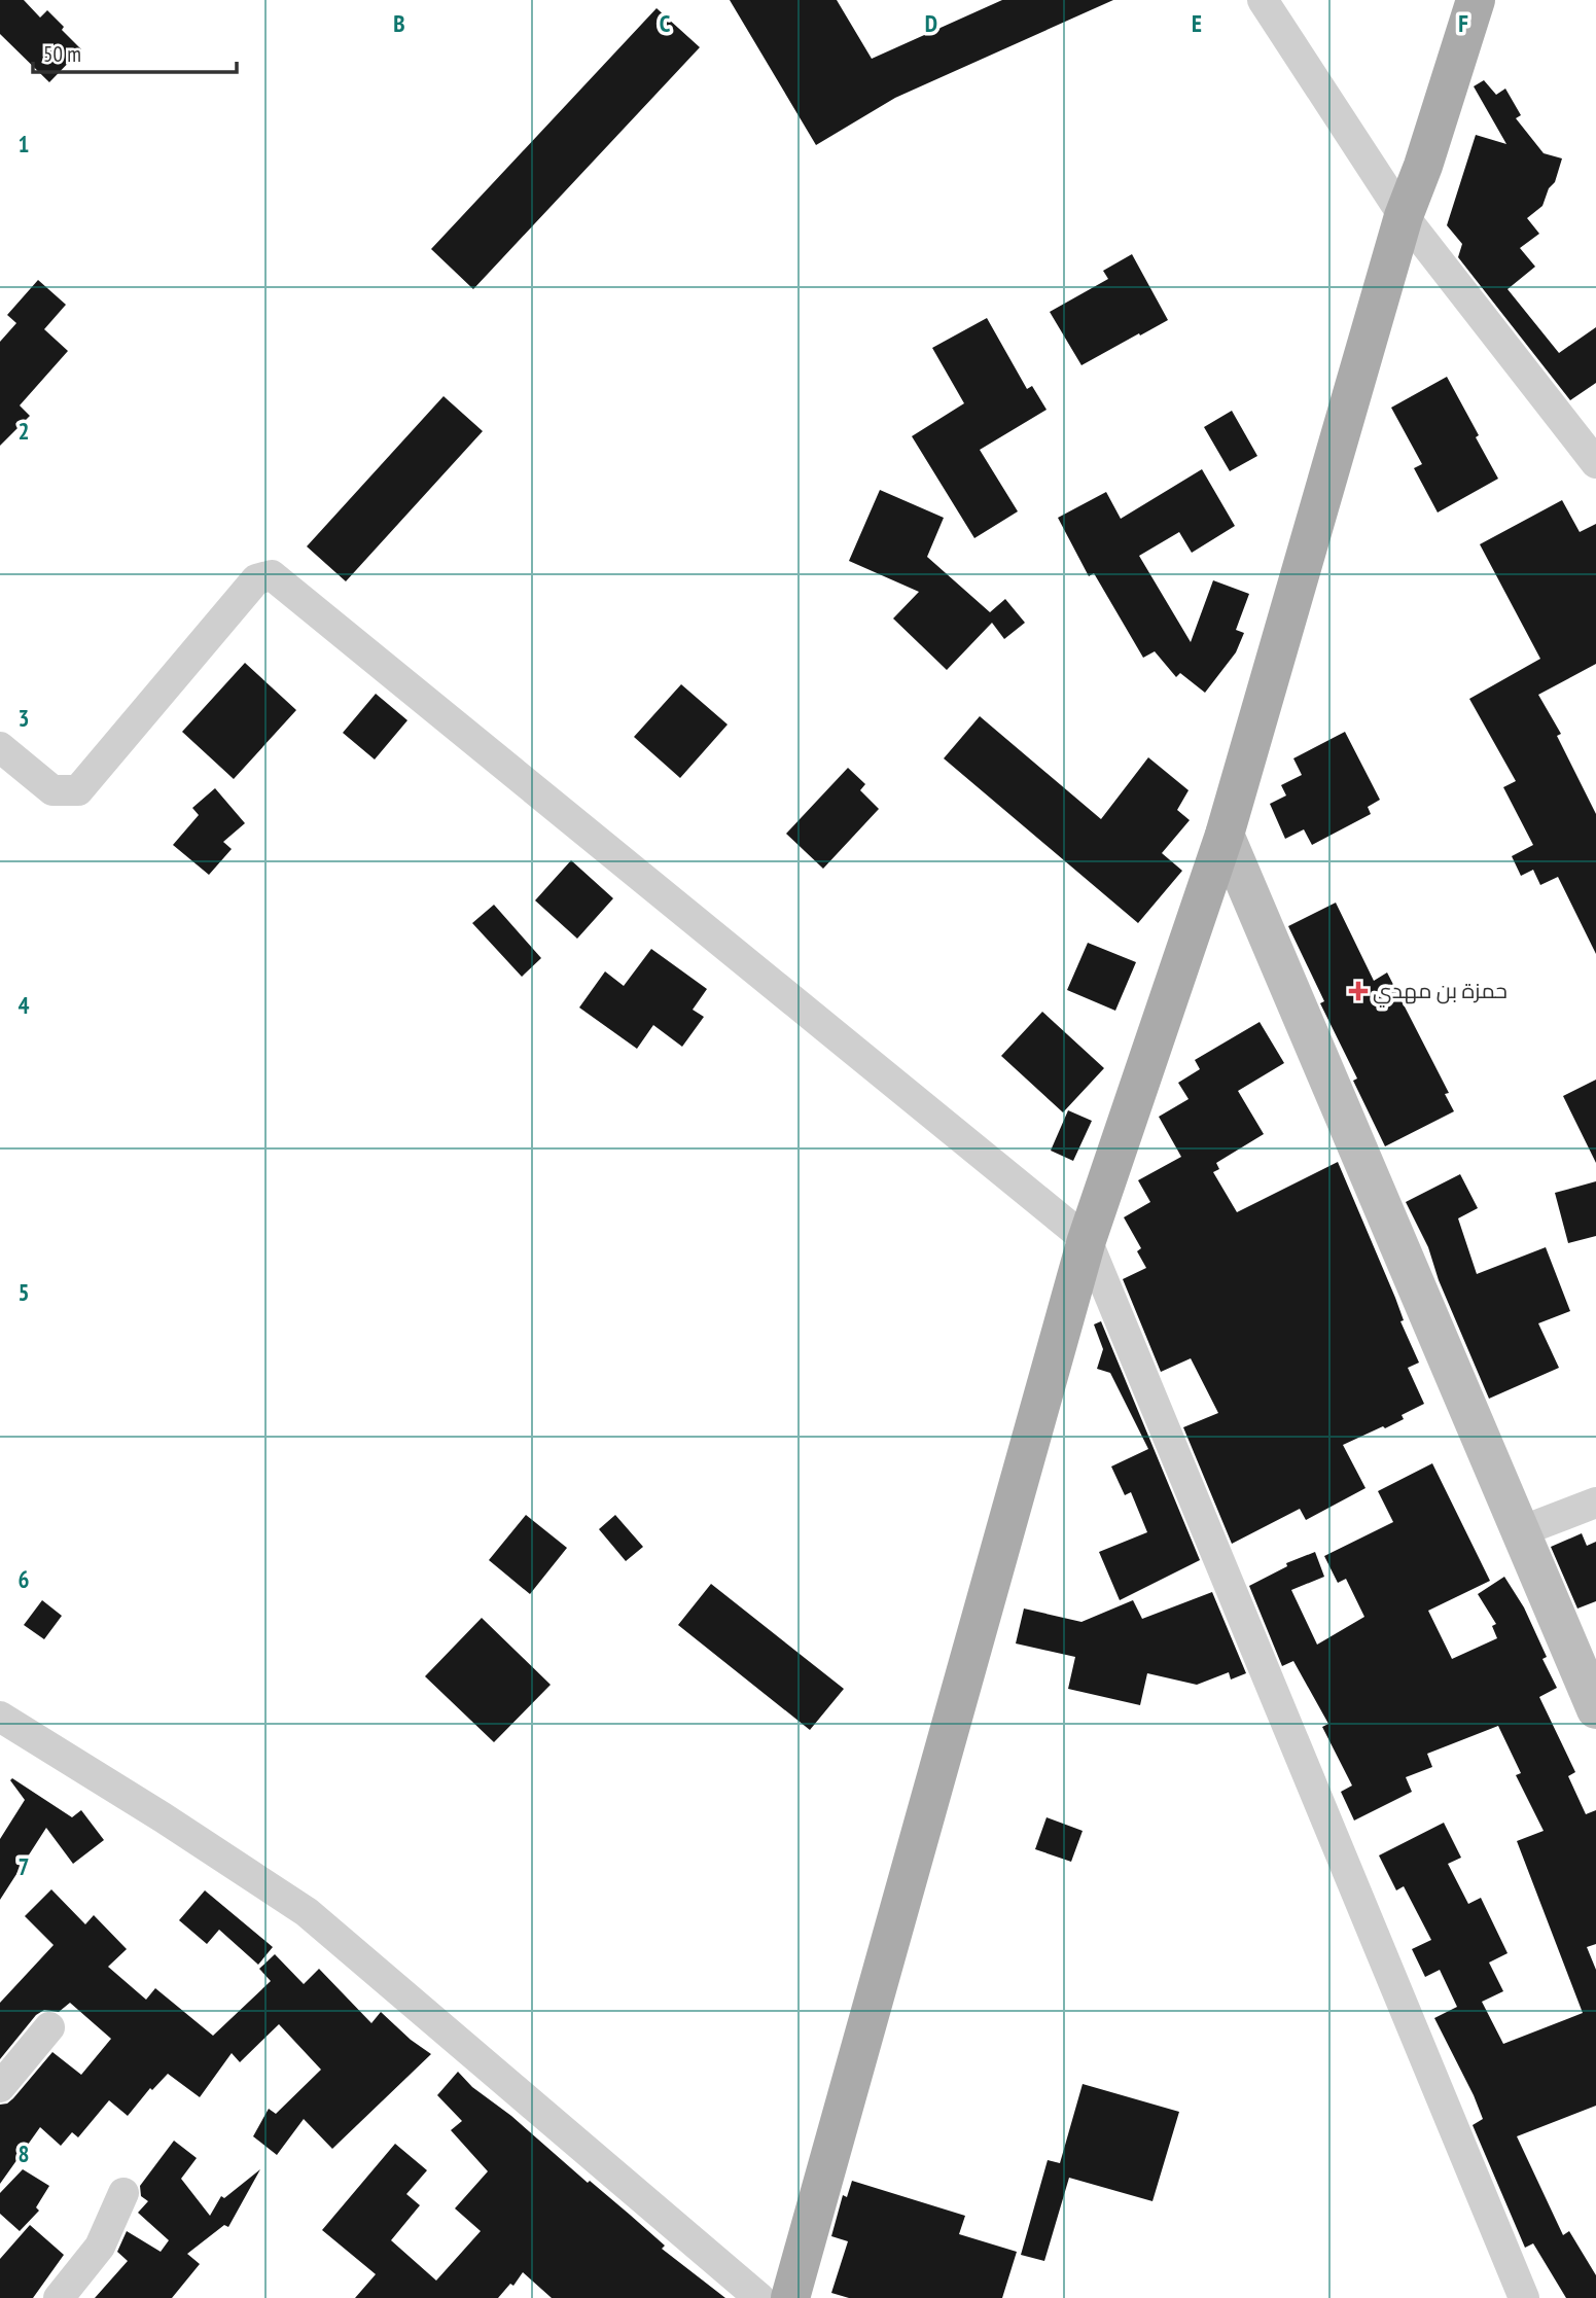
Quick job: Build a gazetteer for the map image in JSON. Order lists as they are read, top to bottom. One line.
{"places":{"health":["حمزة بن مهدي"]},"scale_bar":"50 m","grid":{"columns":["B","C","D","E","F"],"rows":["1","2","3","4","5","6","7","8"]}}
